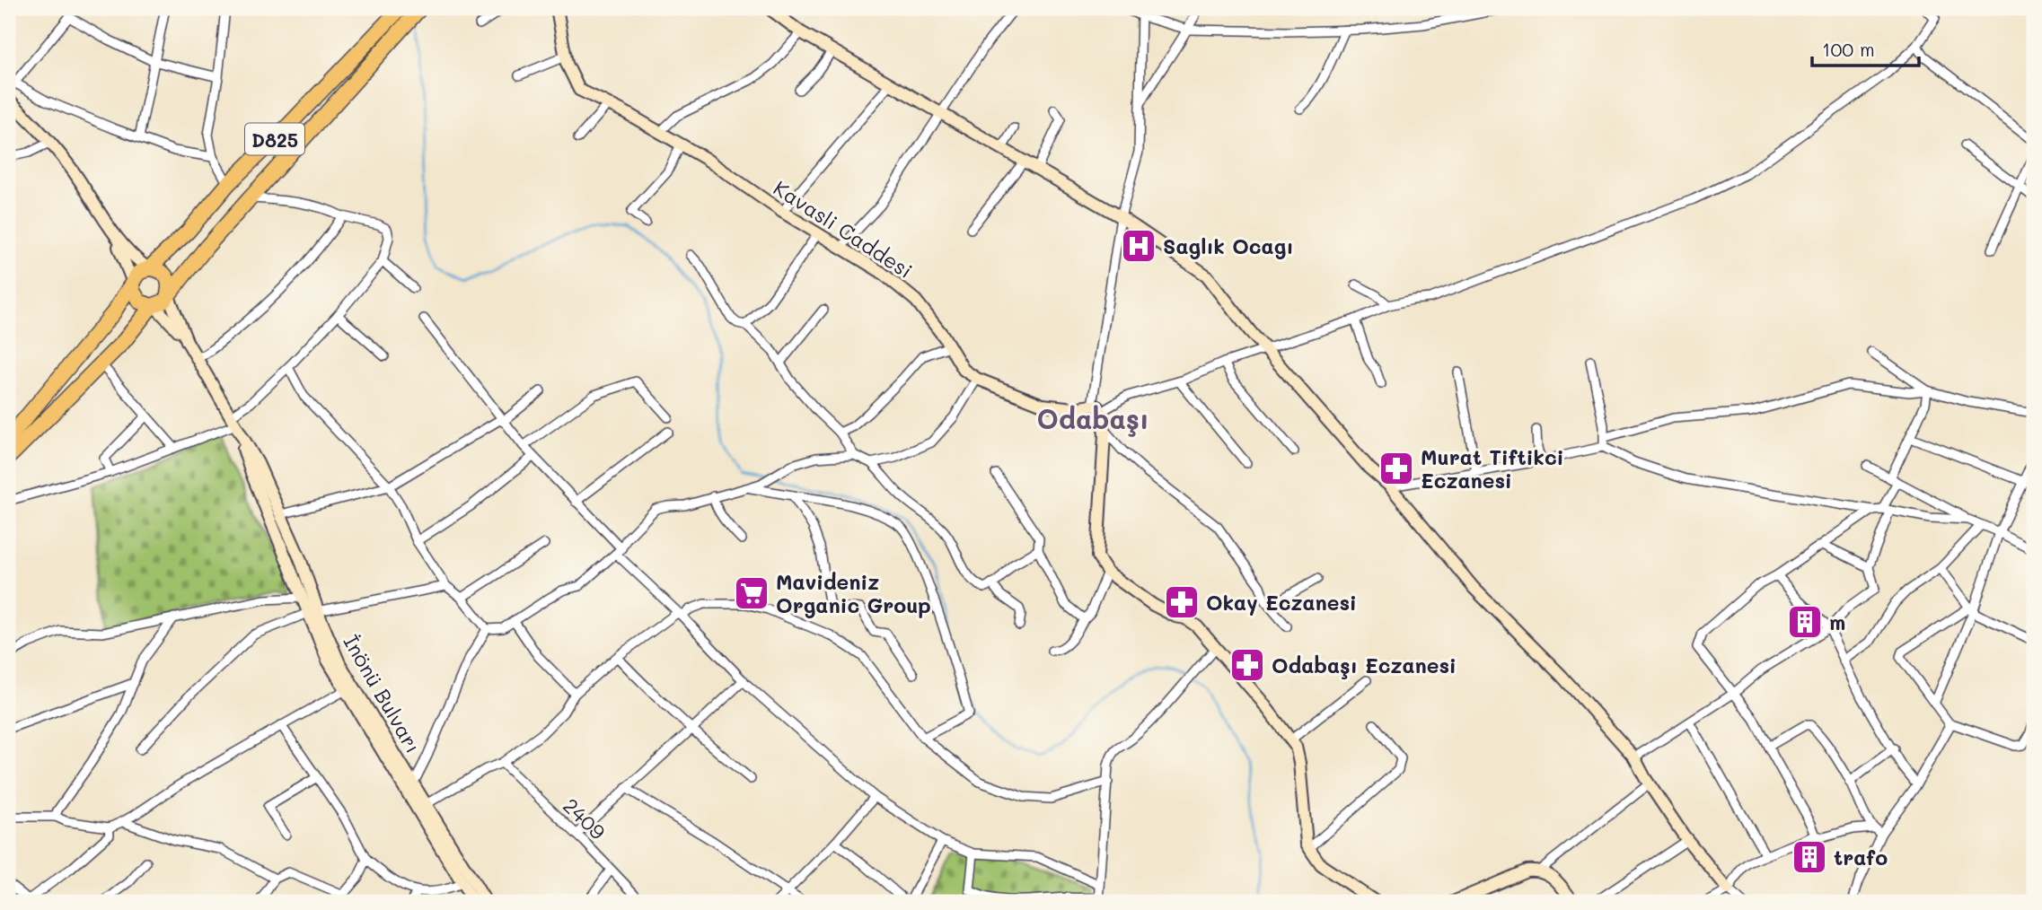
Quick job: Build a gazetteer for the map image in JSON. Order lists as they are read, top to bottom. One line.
{"streets":{"highway":["D825"],"street":["Kavasli Caddesi","İnönü Bulvarı","2409"]},"crossings":[["D825","İnönü Bulvarı"]],"districts":["Odabaşı"],"places":{"hospital":["Saglık Ocagı"],"pharmacy":["Murat Tiftikci Eczanesi","Okay Eczanesi","Odabaşı Eczanesi"],"supermarket":["Mavideniz Organic Group"],"building":["m","trafo"]},"scale_bar":"100 m"}
